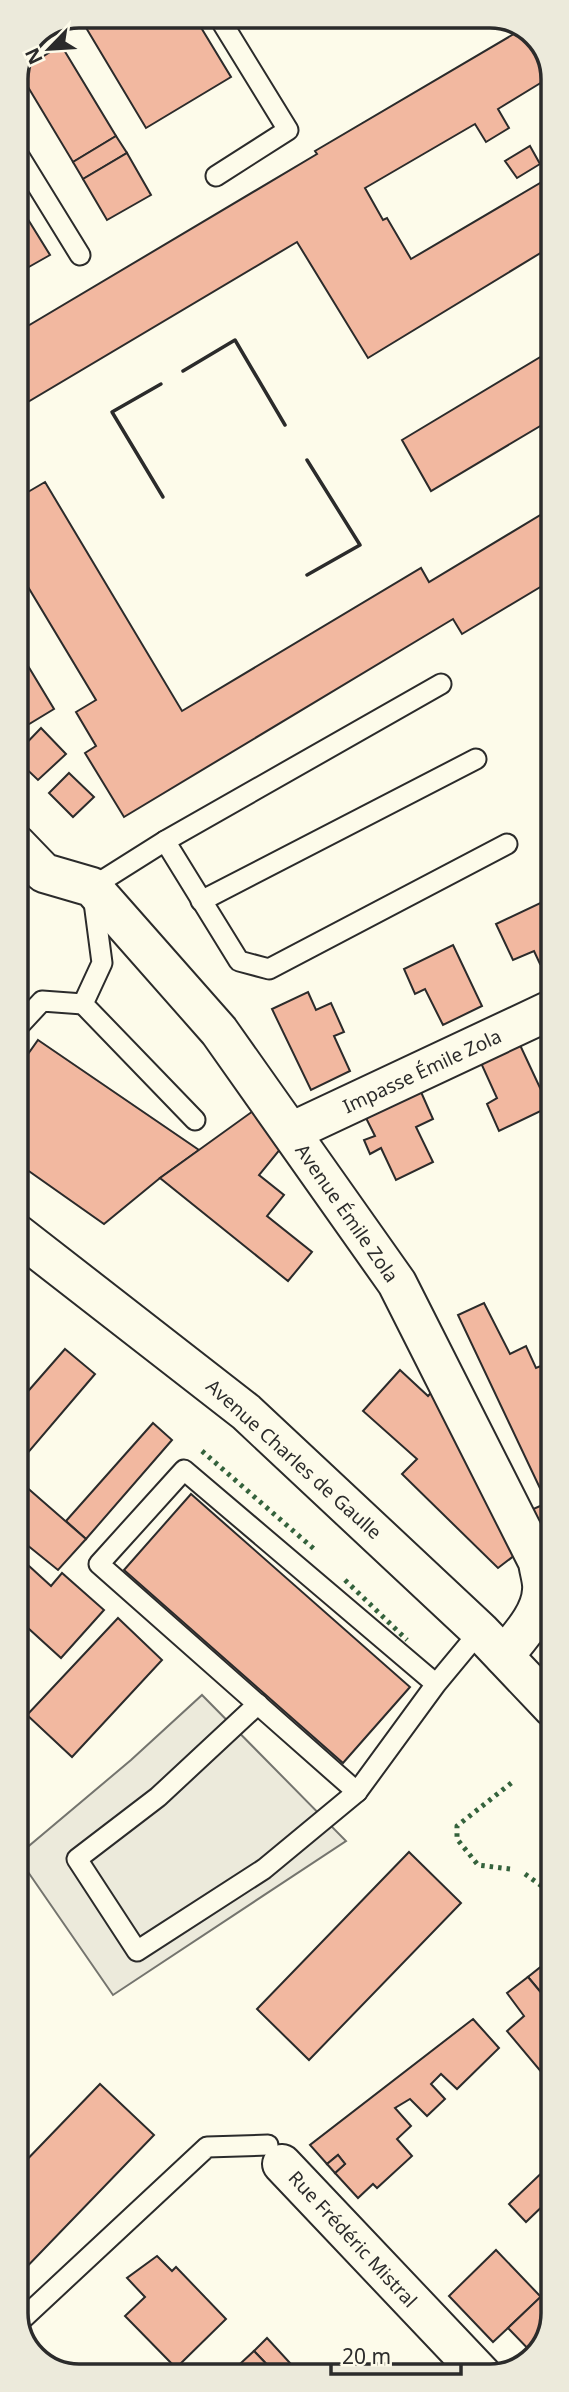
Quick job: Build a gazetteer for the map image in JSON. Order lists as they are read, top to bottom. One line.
{"streets":{"street":["Impasse Émile Zola","Avenue Émile Zola","Avenue Charles de Gaulle","Rue Frédéric Mistral"]},"crossings":[["Impasse Émile Zola","Avenue Émile Zola"],["Avenue Émile Zola","Avenue Charles de Gaulle"]],"scale_bar":"20 m","north":"bottom left"}
